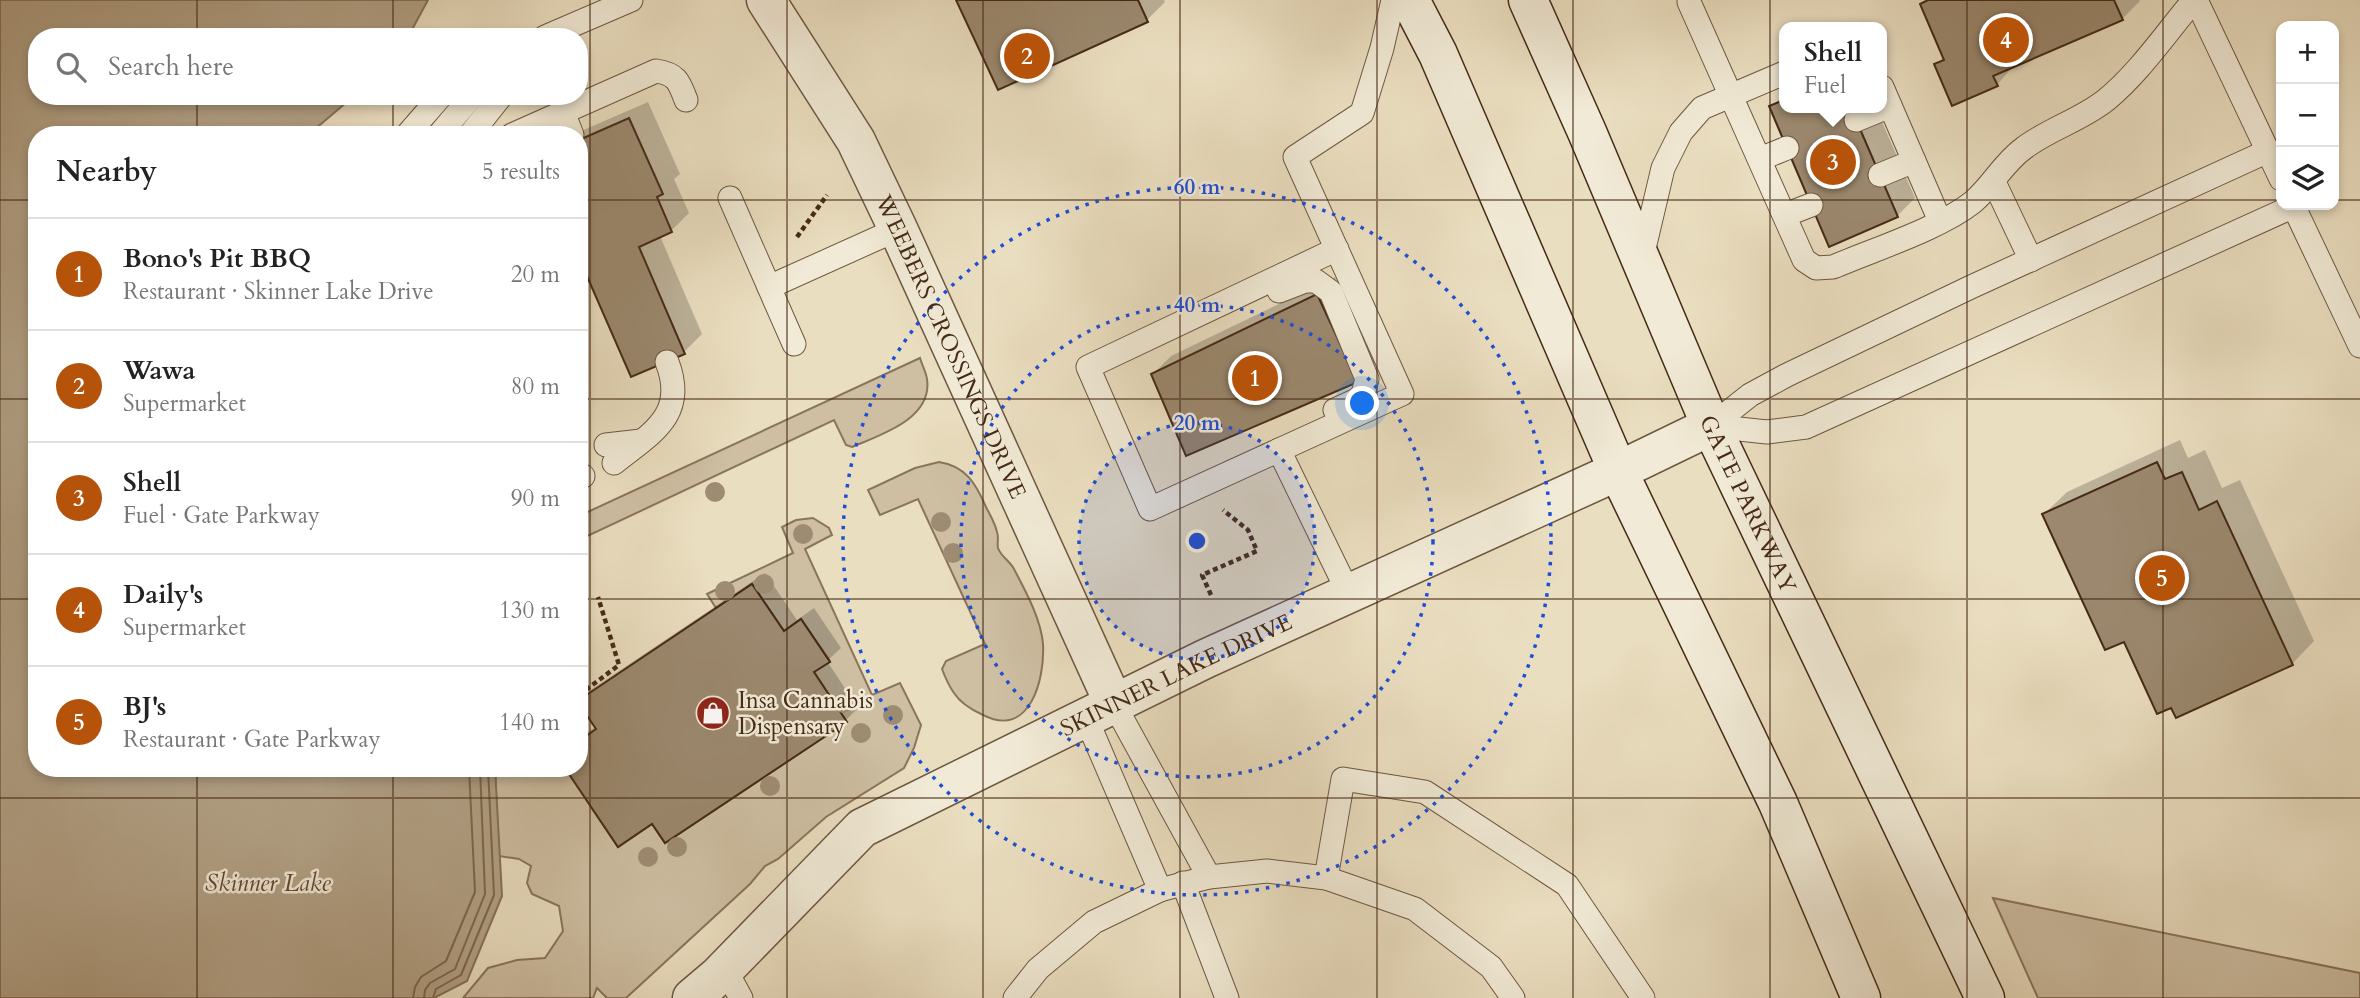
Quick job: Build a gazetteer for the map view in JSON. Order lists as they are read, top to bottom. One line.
{"streets":{"main road":["WEEBERS CROSSINGS DRIVE","GATE PARKWAY","SKINNER LAKE DRIVE"]},"crossings":[["WEEBERS CROSSINGS DRIVE","SKINNER LAKE DRIVE"],["GATE PARKWAY","SKINNER LAKE DRIVE"]],"water":["Skinner Lake"],"places":{"shop":["Insa Cannabis Dispensary"]},"page":{"pins":["4","2","3","1","5"],"map_buttons":["+","−"],"popup":["Shell","Fuel"],"search":"Search here","heading":["Nearby","5 results"],"list":[{"mark":"1","name":"Bono's Pit BBQ","note":"Restaurant · Skinner Lake Drive","value":"20 m"},{"mark":"2","name":"Wawa","note":"Supermarket","value":"80 m"},{"mark":"3","name":"Shell","note":"Fuel · Gate Parkway","value":"90 m"},{"mark":"4","name":"Daily's","note":"Supermarket","value":"130 m"},{"mark":"5","name":"BJ's","note":"Restaurant · Gate Parkway","value":"140 m"}]},"rings":["60 m","40 m","20 m"]}
